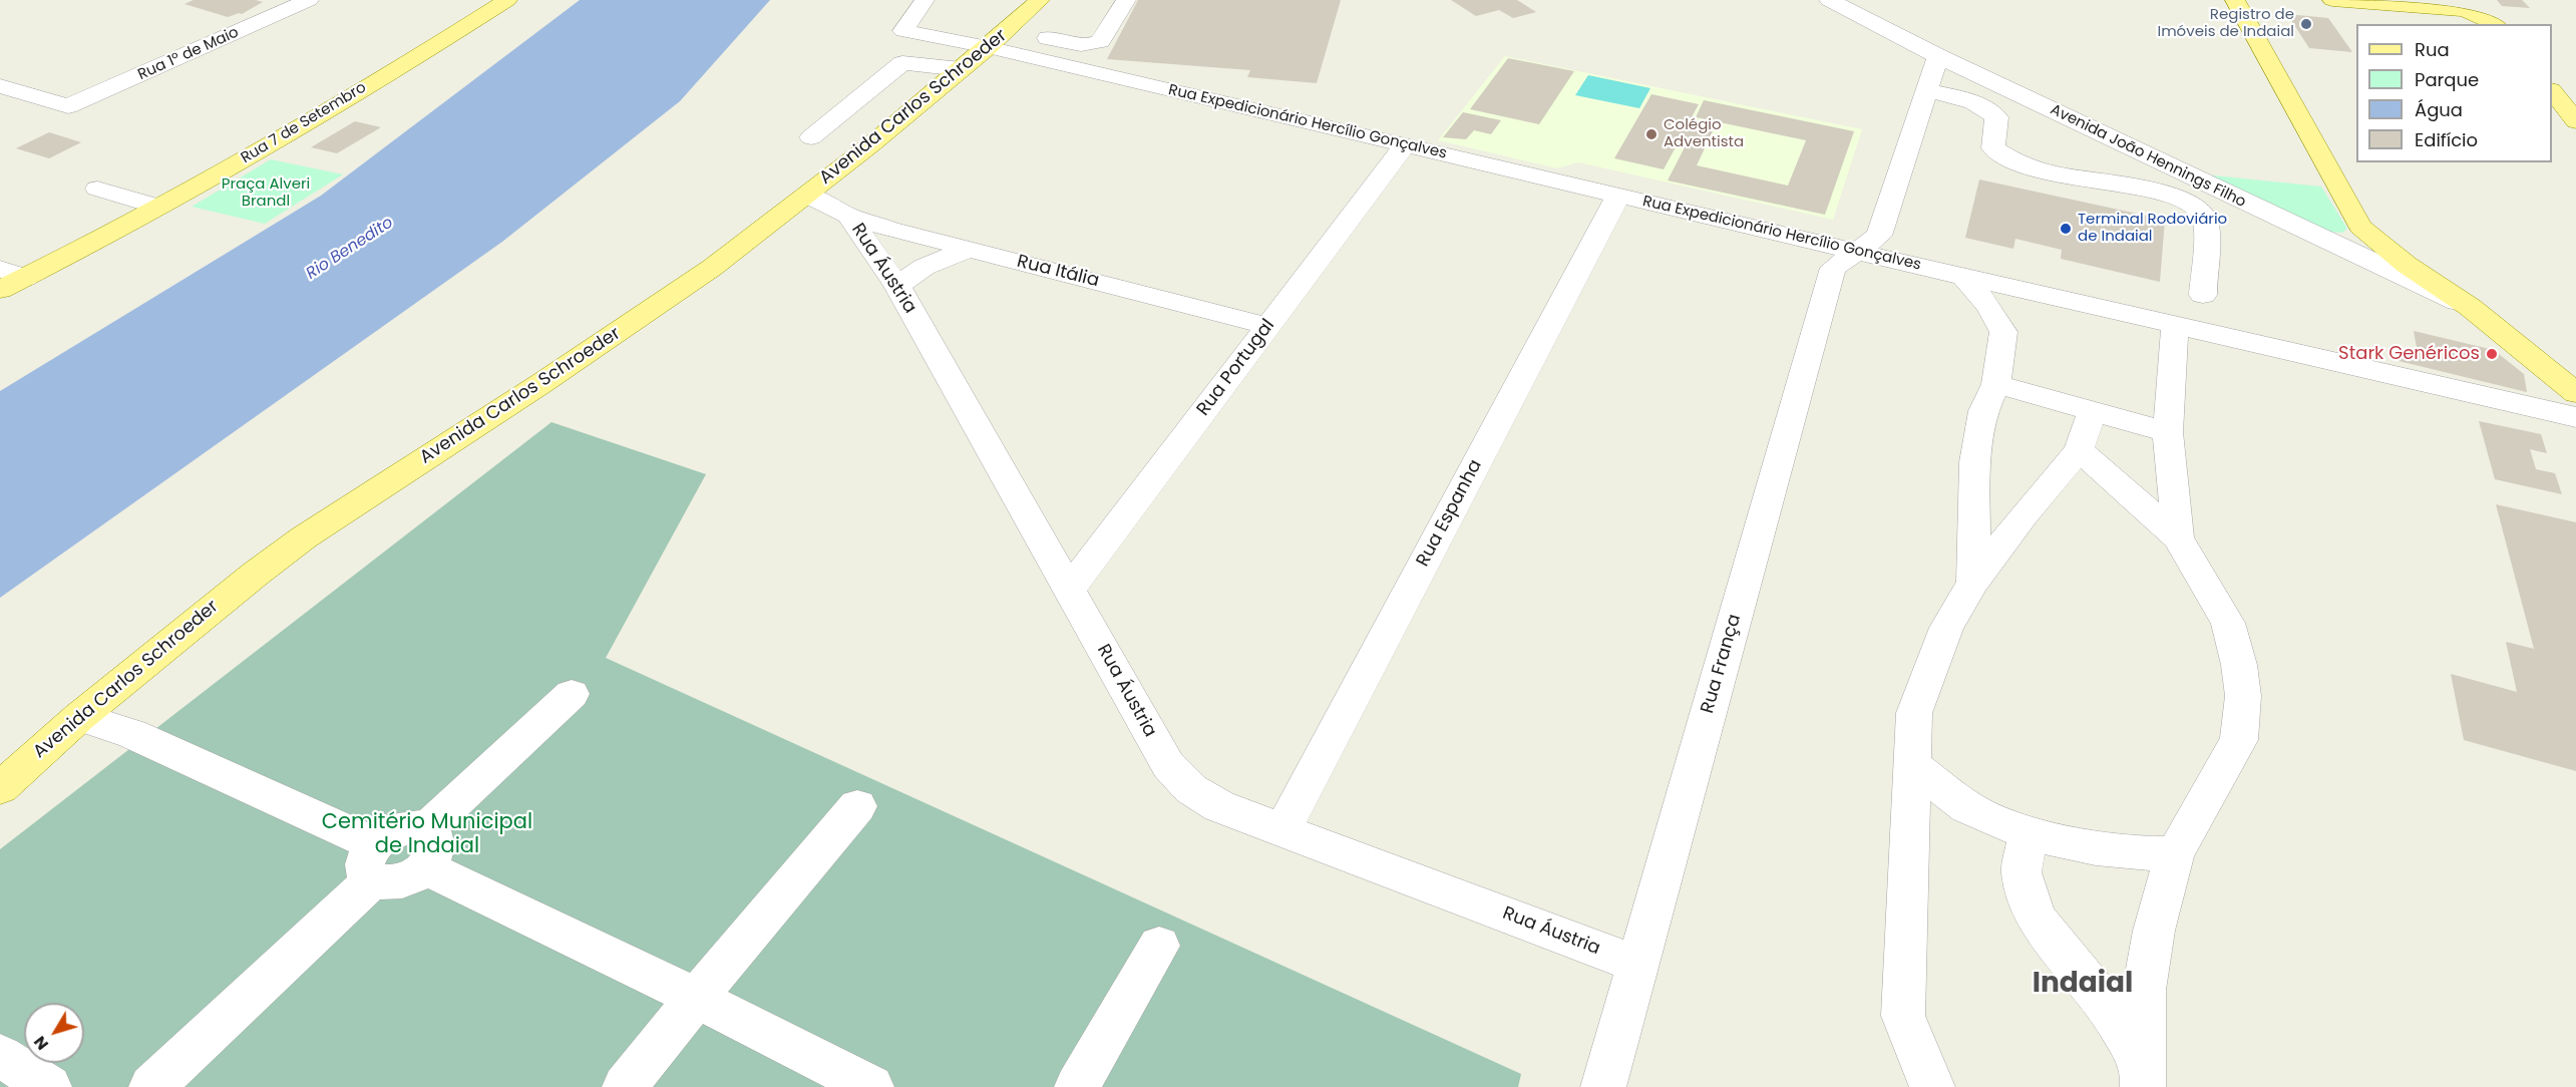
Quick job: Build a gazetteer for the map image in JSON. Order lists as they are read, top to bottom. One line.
{"streets":{"main road":["Avenida Carlos Schroeder","Rua 7 de Setembro"],"street":["Rua 1º de Maio","Rua Expedicionário Hercílio Gonçalves","Avenida João Hennings Filho","Rua Áustria","Rua Itália","Rua Portugal","Rua Espanha","Rua França"]},"crossings":[["Avenida Carlos Schroeder","Rua Expedicionário Hercílio Gonçalves"],["Avenida Carlos Schroeder","Rua Áustria"],["Rua Expedicionário Hercílio Gonçalves","Rua Portugal"],["Rua Expedicionário Hercílio Gonçalves","Rua Espanha"],["Rua Expedicionário Hercílio Gonçalves","Rua França"],["Avenida João Hennings Filho","Rua França"],["Rua Áustria","Rua Itália"],["Rua Áustria","Rua Portugal"],["Rua Áustria","Rua Espanha"],["Rua Áustria","Rua França"],["Rua Itália","Rua Portugal"]],"districts":["Indaial"],"water":["Rio Benedito"],"parks":["Praça Alveri Brandl","Cemitério Municipal de Indaial"],"places":["Registro de Imóveis de Indaial","Colégio Adventista","Terminal Rodoviário de Indaial","Stark Genéricos"],"legend":["Rua","Parque","Água","Edifício"],"north":"bottom left"}
